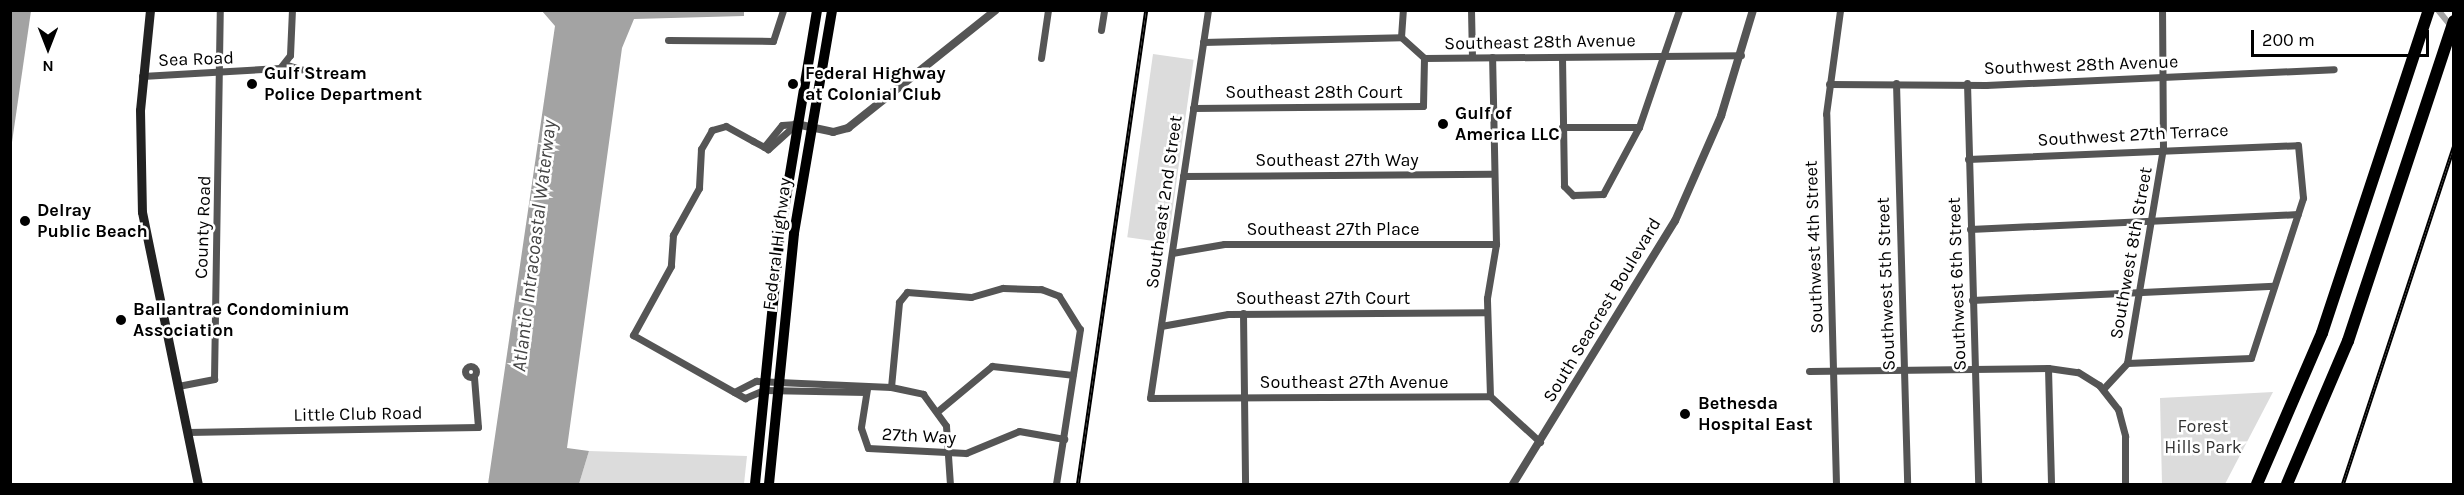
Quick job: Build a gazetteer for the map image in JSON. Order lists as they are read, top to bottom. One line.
{"streets":{"main road":["Federal Highway"],"street":["Southeast 28th Avenue","Sea Road","Southwest 28th Avenue","Southeast 28th Court","Southwest 27th Terrace","Southeast 27th Way","Southeast 2nd Street","County Road","Southeast 27th Place","Southwest 4th Street","Southwest 8th Street","Southwest 5th Street","Southwest 6th Street","Southeast 27th Court","South Seacrest Boulevard","Southeast 27th Avenue","Little Club Road","27th Way"]},"crossings":[["Southeast 28th Avenue","Southeast 28th Court"],["Southeast 28th Avenue","South Seacrest Boulevard"],["Sea Road","County Road"],["Southwest 28th Avenue","Southwest 4th Street"],["Southwest 28th Avenue","Southwest 8th Street"],["Southwest 28th Avenue","Southwest 5th Street"],["Southwest 28th Avenue","Southwest 6th Street"],["Southeast 28th Court","Southeast 2nd Street"],["Southwest 27th Terrace","Southwest 8th Street"],["Southwest 27th Terrace","Southwest 6th Street"],["Southeast 27th Way","Southeast 2nd Street"],["Southeast 2nd Street","Southeast 27th Place"],["Southeast 2nd Street","Southeast 27th Court"],["Southeast 2nd Street","Southeast 27th Avenue"]],"water":["Atlantic Intracoastal Waterway"],"parks":["Forest Hills Park"],"places":["Gulf Stream Police Department","Federal Highway at Colonial Club","Gulf of America LLC","Delray Public Beach","Ballantrae Condominium Association","Bethesda Hospital East"],"scale_bar":"200 m","north":"bottom"}
